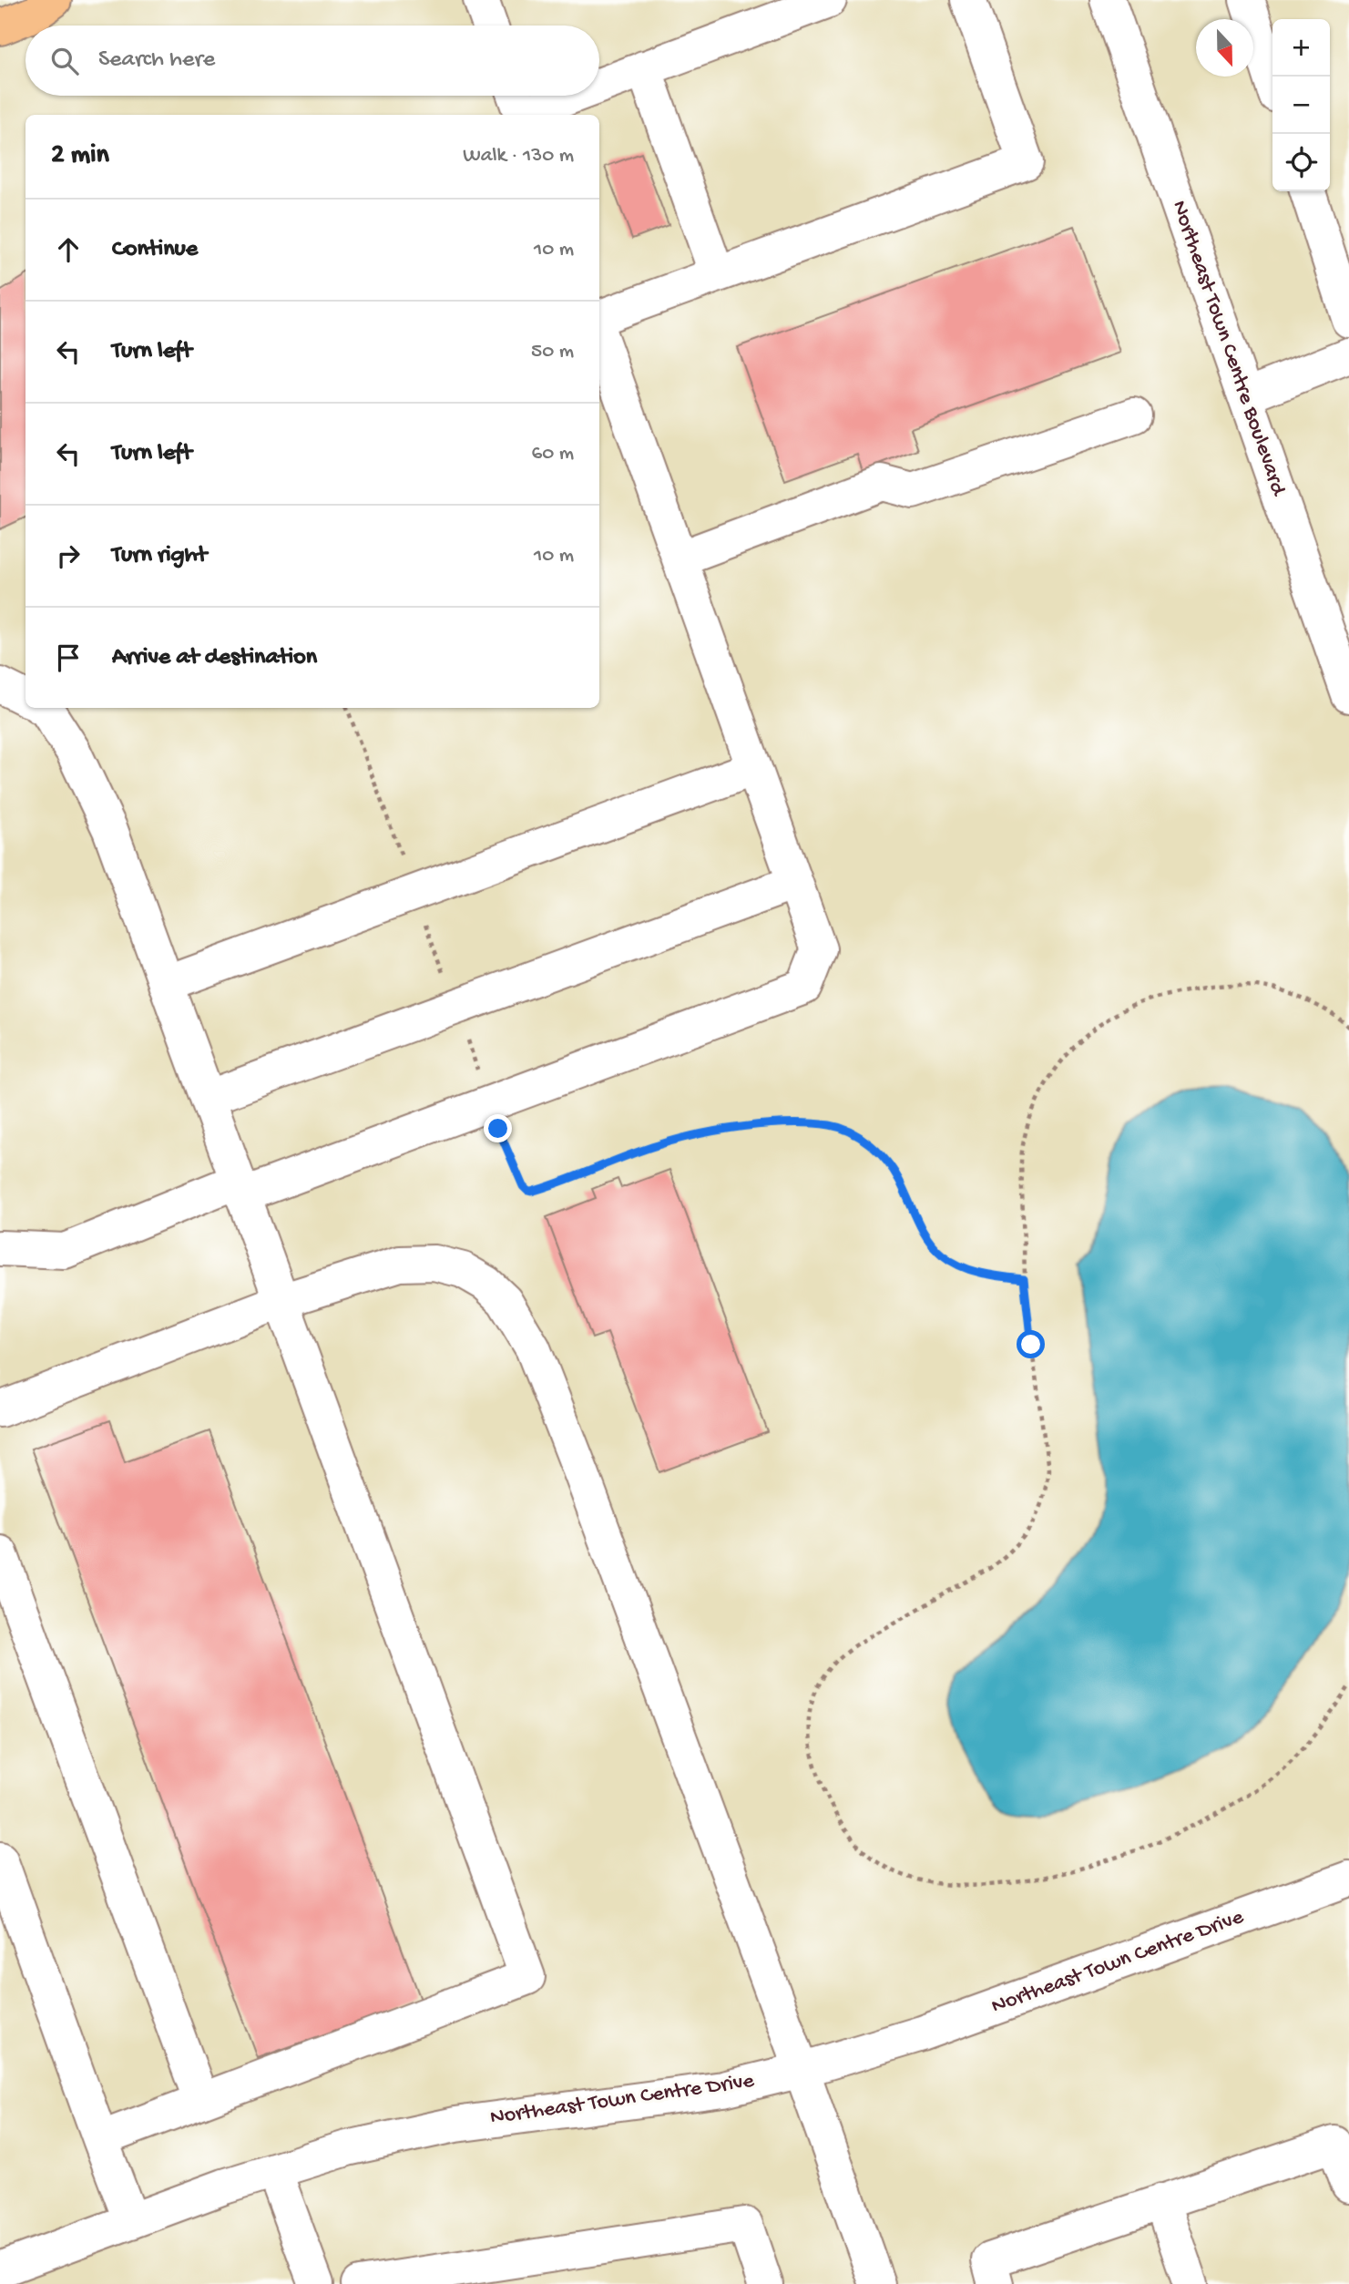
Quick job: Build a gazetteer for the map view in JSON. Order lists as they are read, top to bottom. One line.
{"streets":{"street":["Northeast Town Centre Boulevard","Northeast Town Centre Drive"]},"north":"bottom","page":{"map_buttons":["+","−"],"search":"Search here","heading":["2 min","Walk · 130 m"],"list":[["Continue","10 m"],["Turn left","50 m"],["Turn left","60 m"],["Turn right","10 m"],"Arrive at destination"]}}
